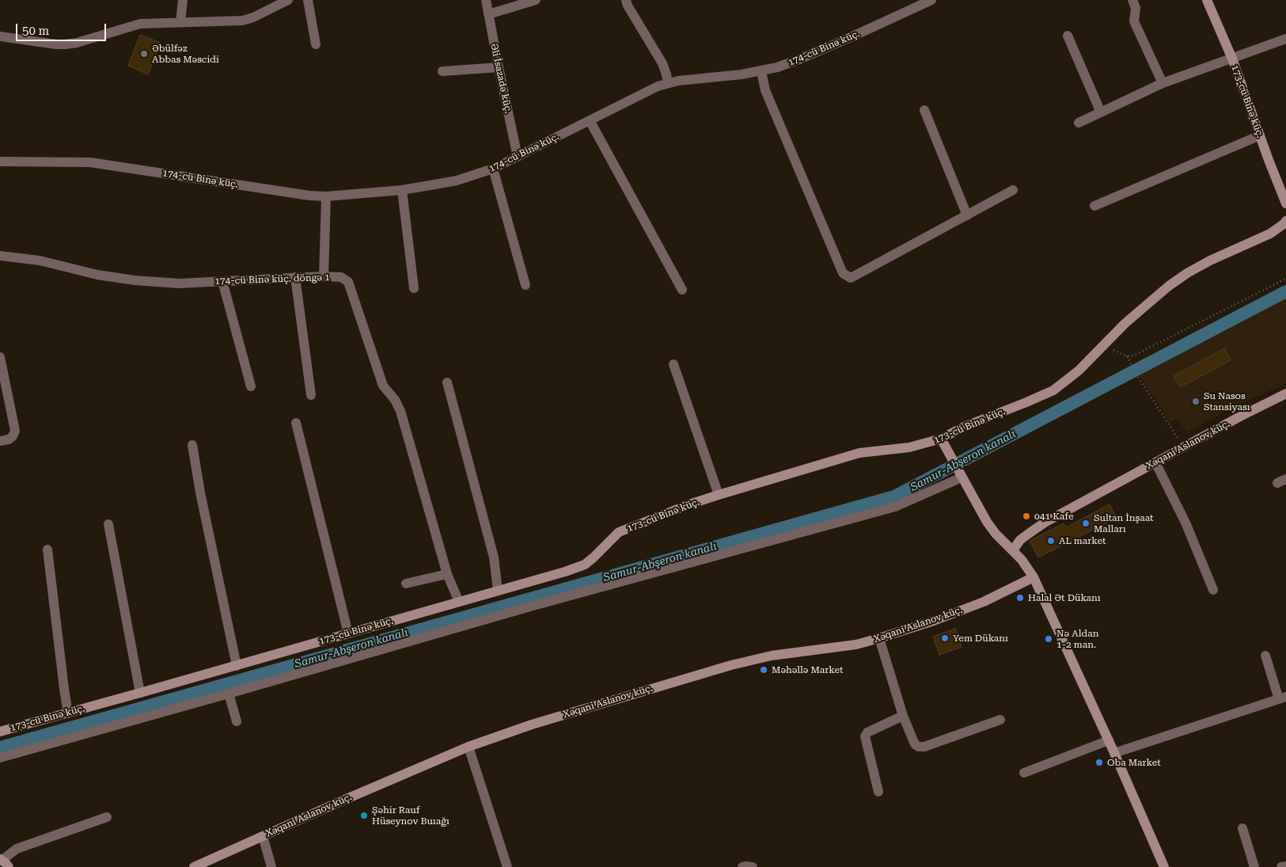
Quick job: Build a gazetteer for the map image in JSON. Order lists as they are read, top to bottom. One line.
{"streets":{"street":["174-cü Binə küç.","Əli İsazadə küç.","173-cü Binə küç.","174-cü Binə küç. döngə 1","Xəqani Aslanov küç."]},"crossings":[["174-cü Binə küç.","Əli İsazadə küç."],["173-cü Binə küç.","174-cü Binə küç. döngə 1"]],"water":["Samur-Abşeron kanalı"],"places":["Əbülfəz Abbas Məscidi","Su Nasos Stansiyası","041 Kafe","Sultan İnşaat Malları","AL market","Halal Ət Dükanı","Yem Dükanı","Nə Aldan 1-2 man.","Məhəllə Market","Oba Market","Şəhir Rauf Hüseynov Buıağı"],"scale_bar":"50 m"}
